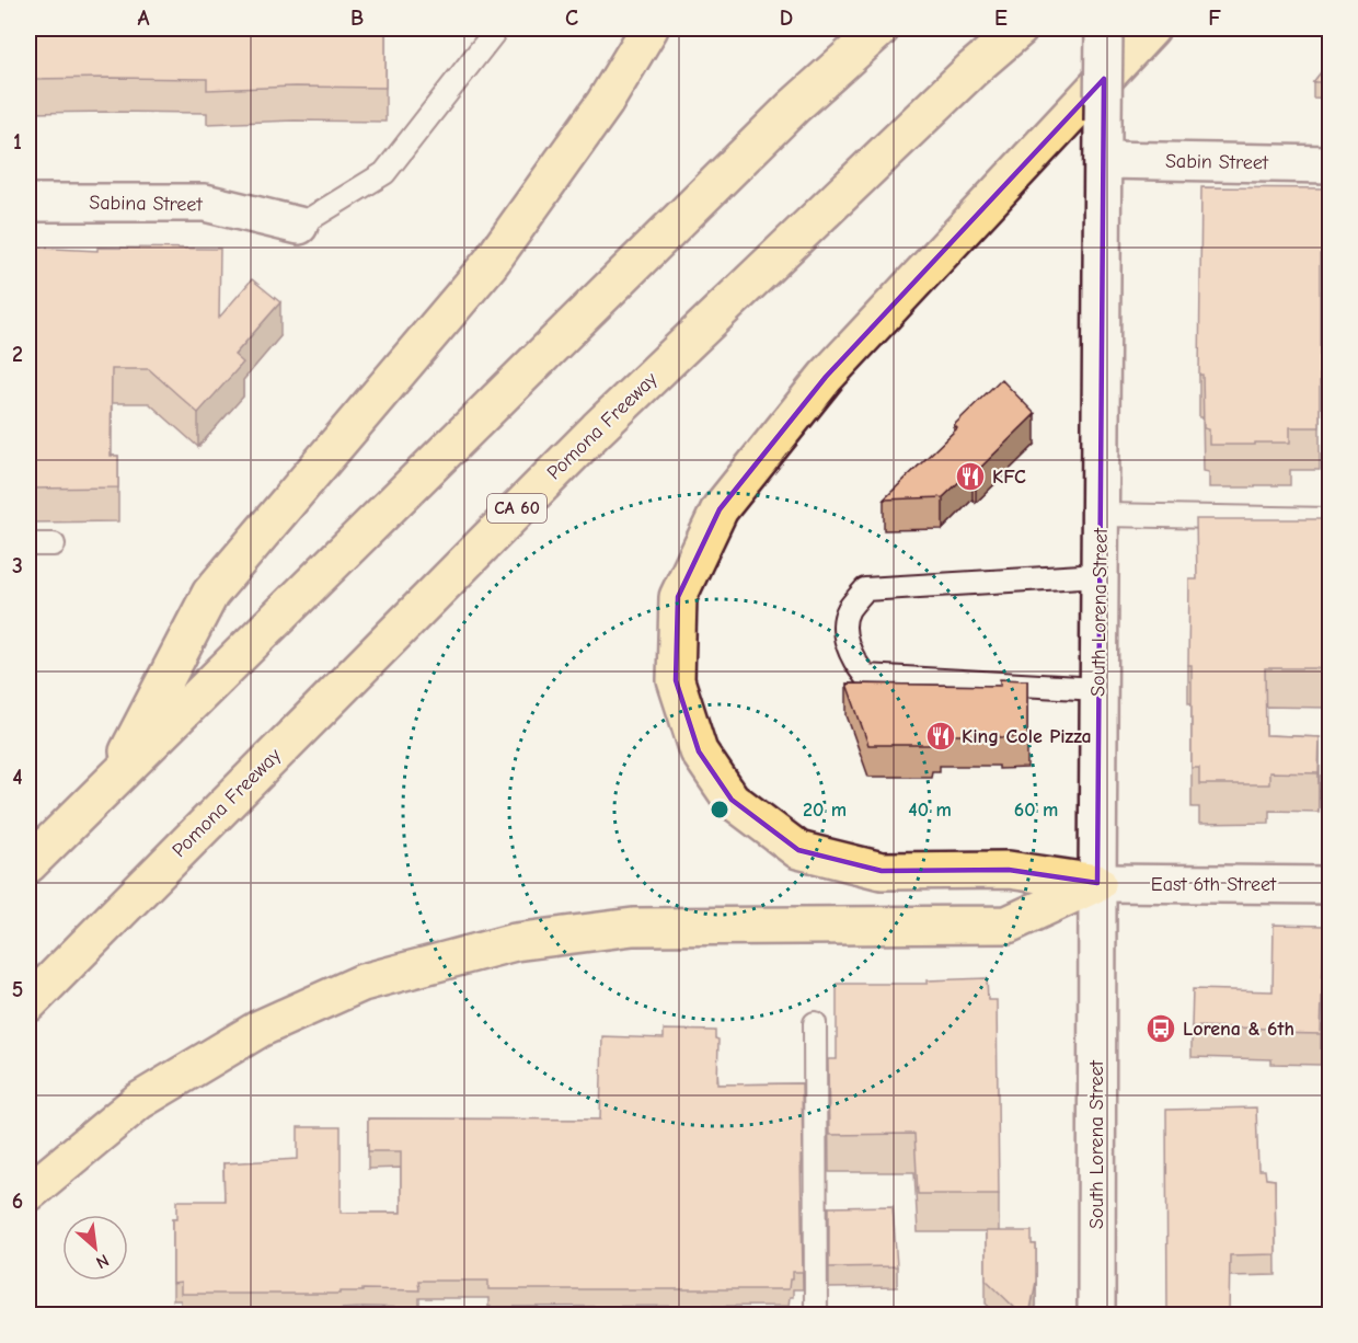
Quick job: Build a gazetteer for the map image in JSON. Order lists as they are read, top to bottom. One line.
{"streets":{"highway":["Pomona Freeway","CA 60"],"main road":["Sabin Street","Sabina Street","South Lorena Street","East 6th Street"]},"crossings":[["Sabin Street","South Lorena Street"],["South Lorena Street","East 6th Street"]],"places":{"restaurant":["KFC","King Cole Pizza"],"bus stop":["Lorena & 6th"]},"north":"bottom right","grid":{"columns":["A","B","C","D","E","F"],"rows":["1","2","3","4","5","6"]},"rings":["20 m","40 m","60 m"]}
